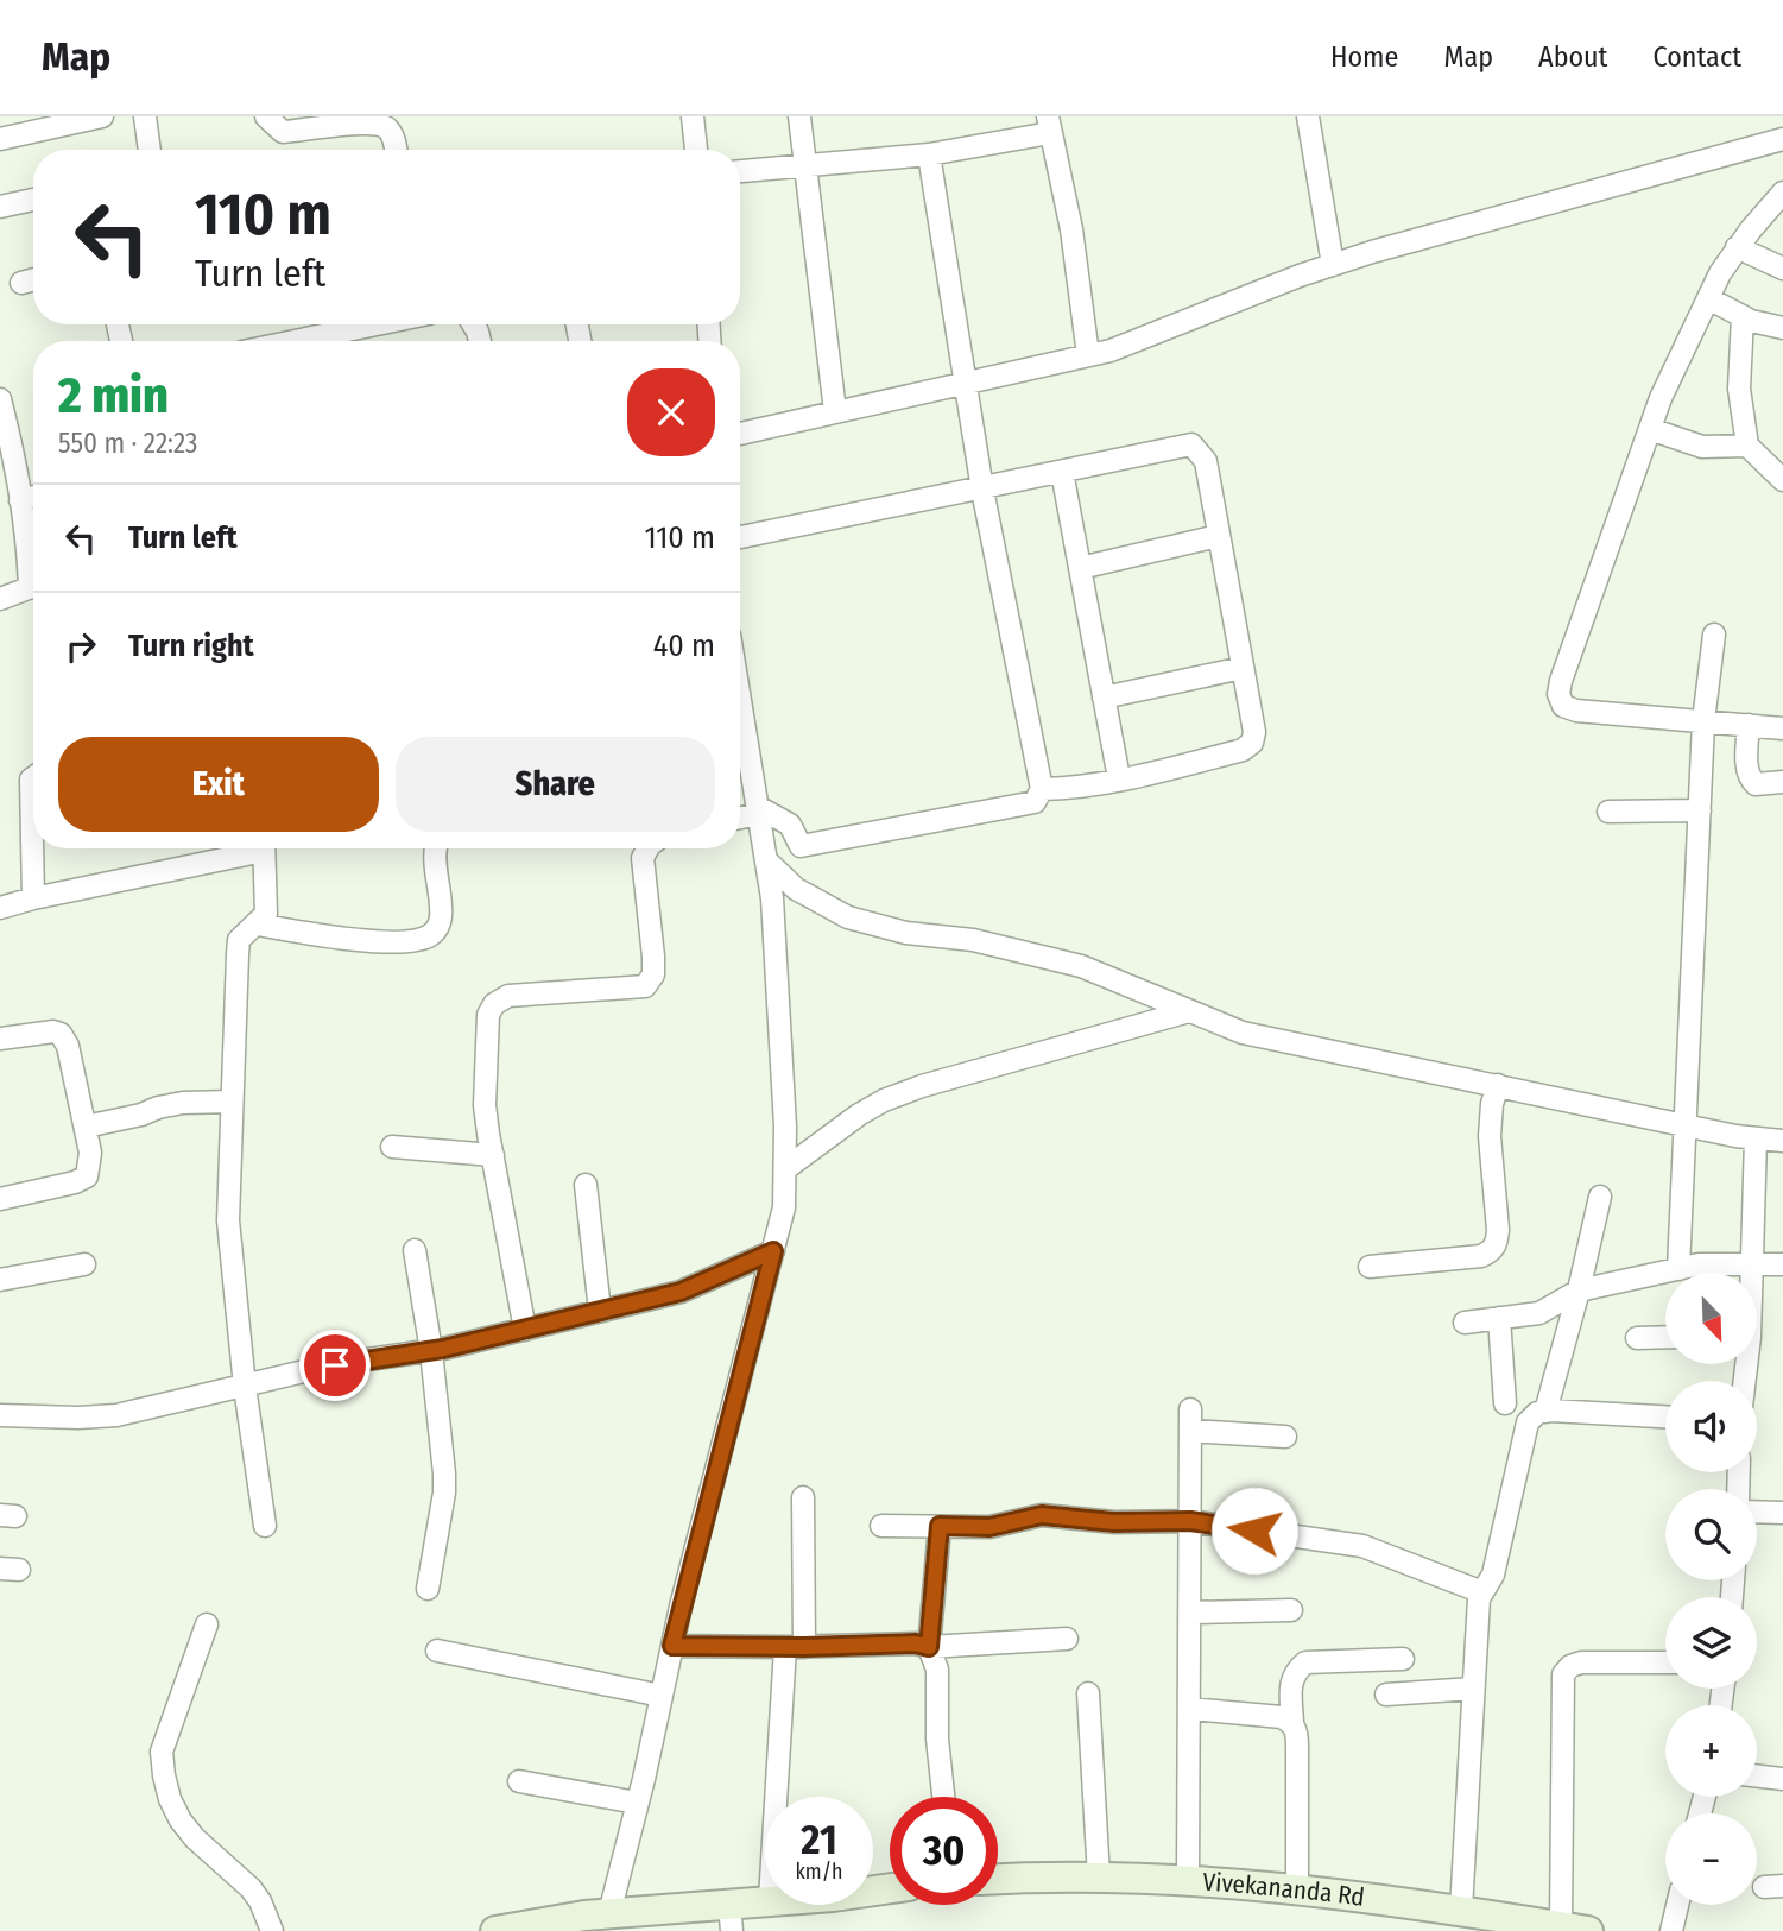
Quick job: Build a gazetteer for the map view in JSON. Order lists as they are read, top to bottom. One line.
{"streets":{"street":["Vivekananda Rd"]},"north":"bottom right","page":{"header":"Map","nav":["Home","Map","About","Contact"],"turn":["110 m","Turn left"],"heading":["2 min","550 m · 22:23"],"list":[{"name":"Turn left","value":"110 m"},{"name":"Turn right","value":"40 m"}],"buttons":["Exit","Share"],"map_buttons":["+","−"],"speed":"21 km/h","limit":"30"}}
